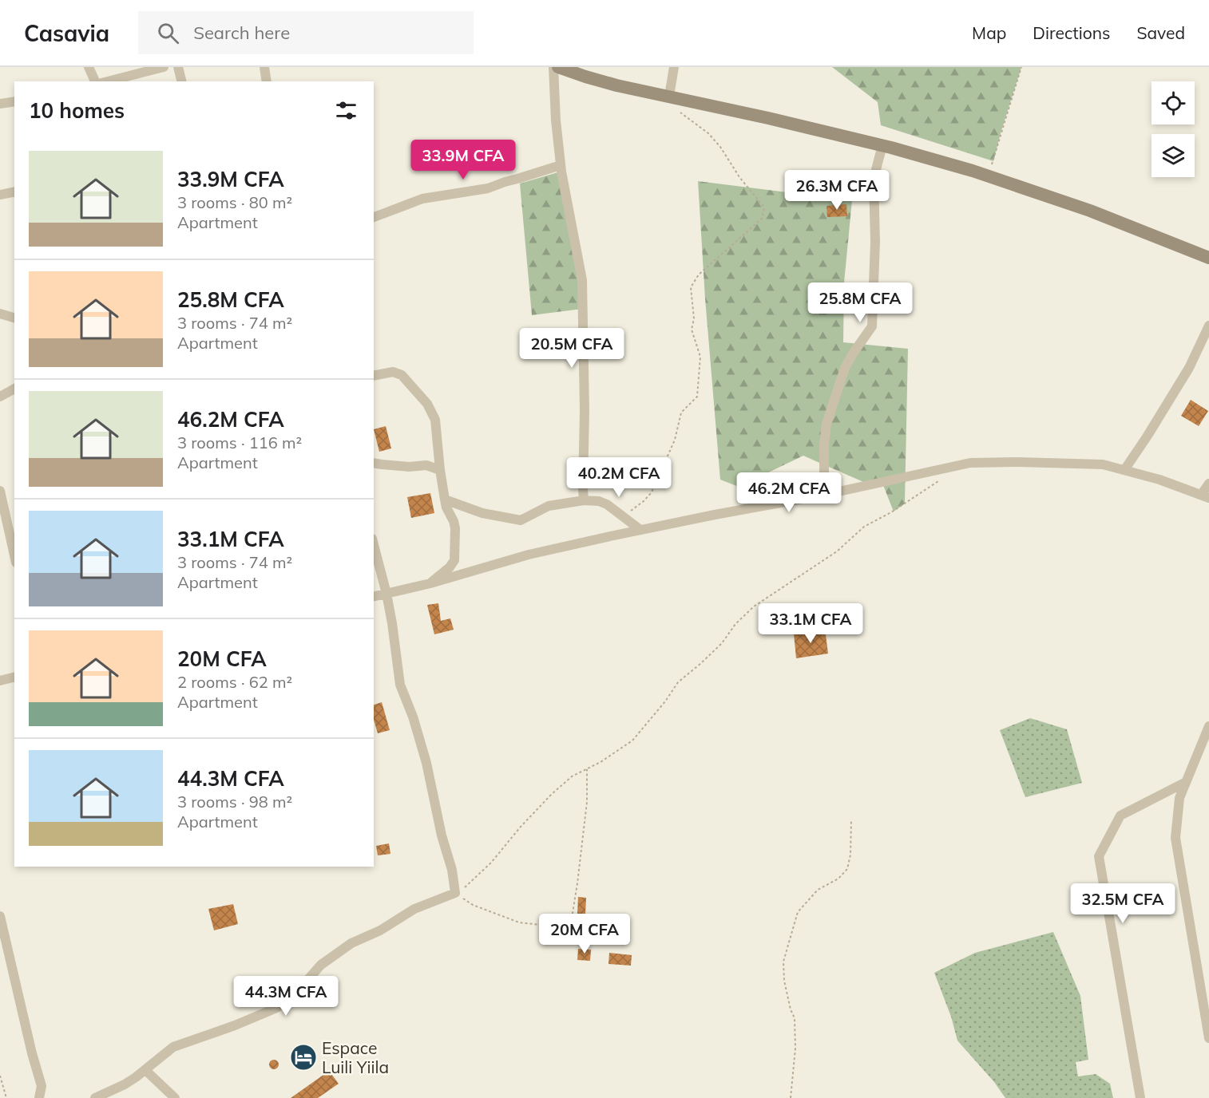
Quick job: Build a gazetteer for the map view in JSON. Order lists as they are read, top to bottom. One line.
{"places":{"hotel":["Espace Luili Yiila"]},"page":{"header":"Casavia","search":"Search here","nav":["Map","Directions","Saved"],"heading":"10 homes","list":[{"name":"33.9M CFA","note":"3 rooms · 80 m² · Apartment"},{"name":"25.8M CFA","note":"3 rooms · 74 m² · Apartment"},{"name":"46.2M CFA","note":"3 rooms · 116 m² · Apartment"},{"name":"33.1M CFA","note":"3 rooms · 74 m² · Apartment"},{"name":"20M CFA","note":"2 rooms · 62 m² · Apartment"},{"name":"44.3M CFA","note":"3 rooms · 98 m² · Apartment"}],"price":["33.9M CFA","26.3M CFA","25.8M CFA","20.5M CFA","40.2M CFA","46.2M CFA","33.1M CFA","32.5M CFA","20M CFA","44.3M CFA"]}}
